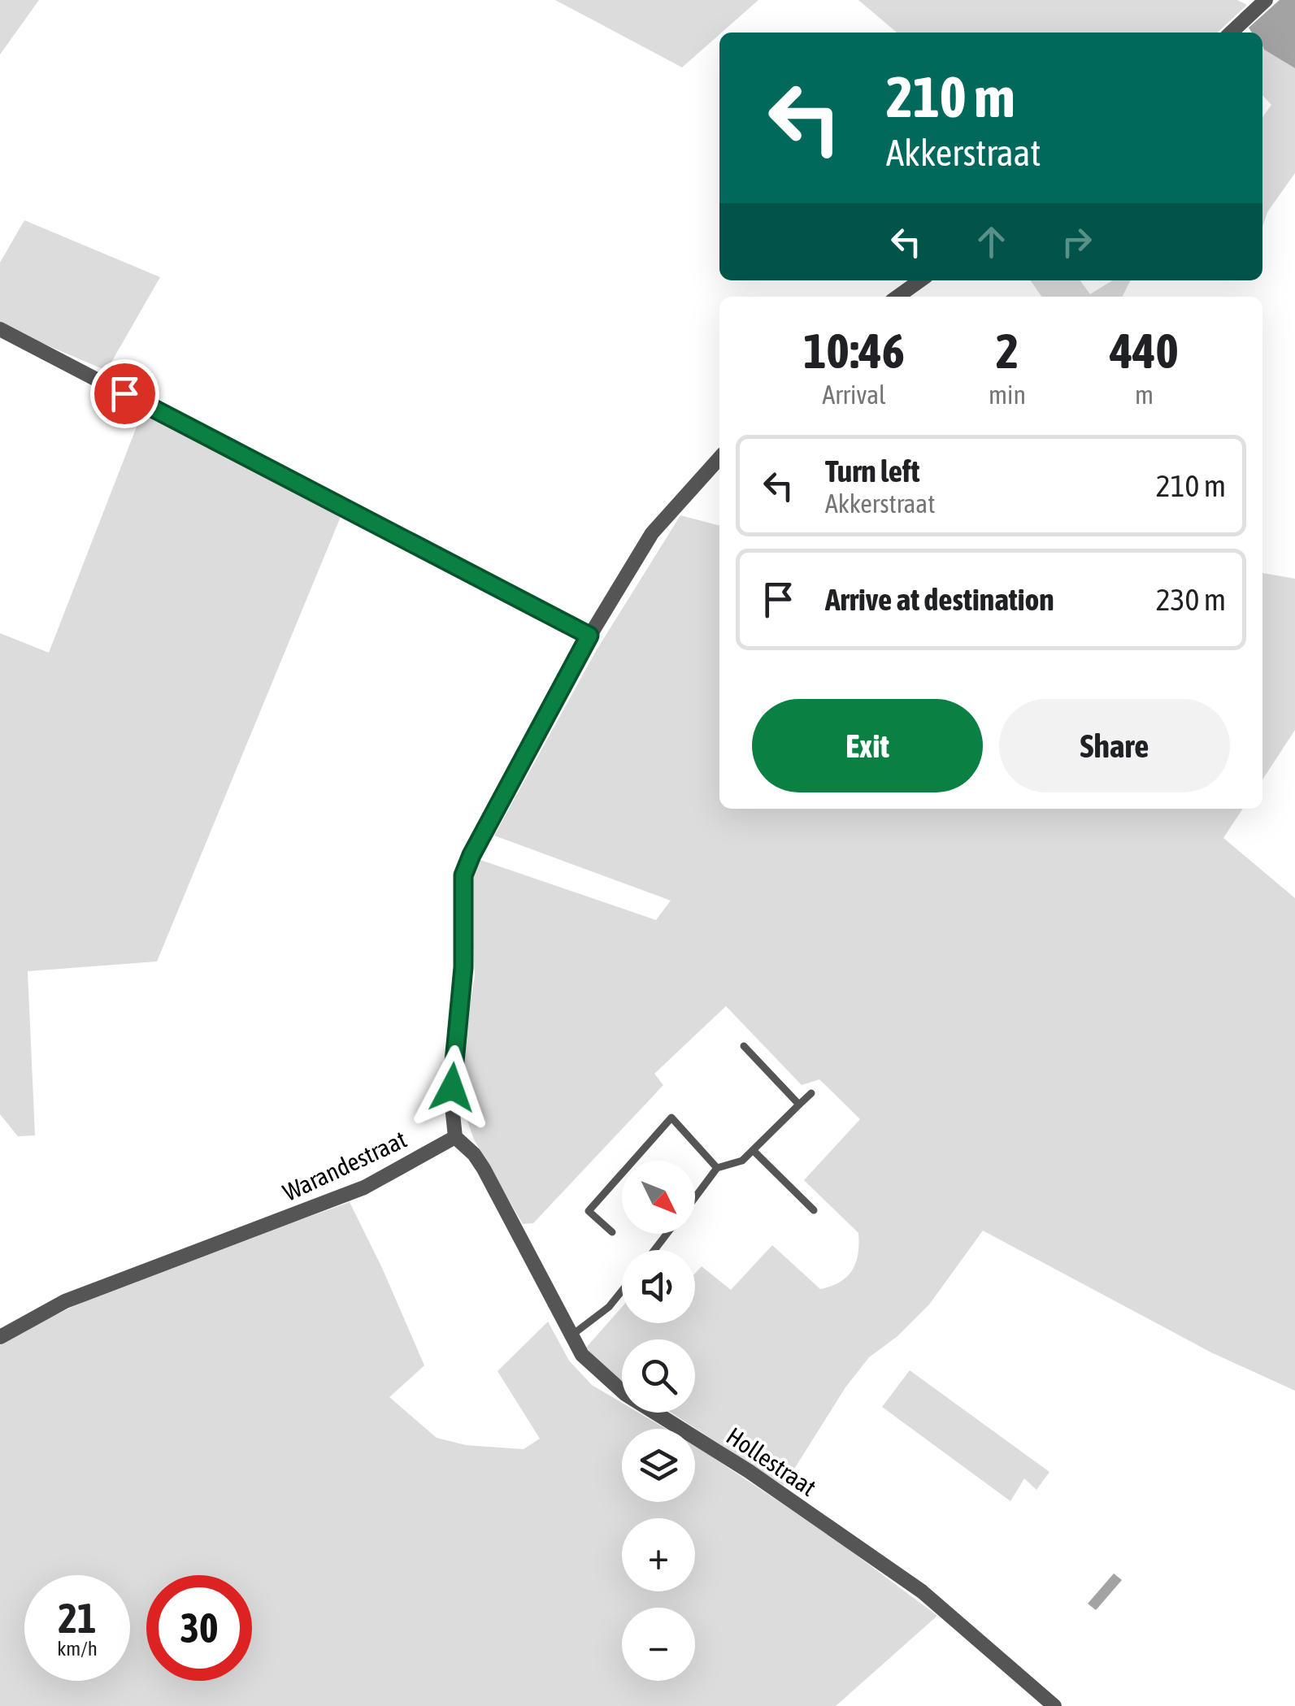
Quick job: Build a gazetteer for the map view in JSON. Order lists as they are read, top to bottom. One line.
{"streets":{"street":["Warandestraat","Hollestraat"]},"crossings":[["Warandestraat","Hollestraat"]],"north":"bottom right","page":{"turn":["210 m","Akkerstraat"],"eta":["10:46","Arrival","2","min","440","m"],"list":[{"name":"Turn left","note":"Akkerstraat","value":"210 m"},{"name":"Arrive at destination","value":"230 m"}],"buttons":["Exit","Share"],"map_buttons":["+","−"],"speed":"21 km/h","limit":"30"}}
